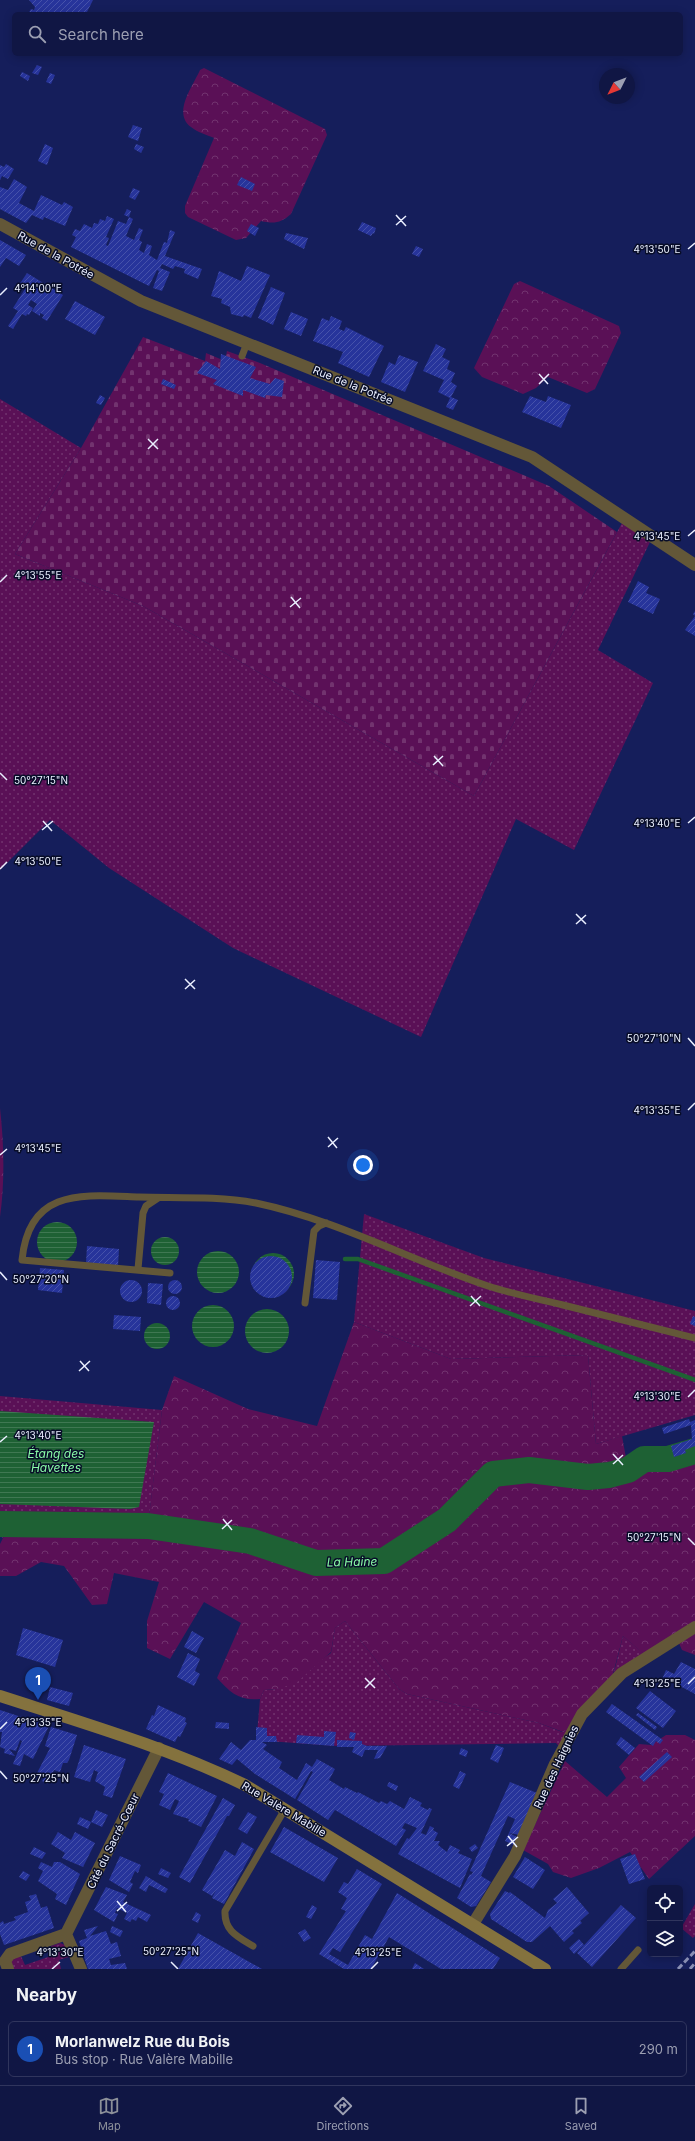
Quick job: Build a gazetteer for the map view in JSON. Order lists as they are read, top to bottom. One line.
{"streets":{"street":["Rue de la Potrée","Rue des Haignies","Rue Valère Mabille","Cité du Sacré-Cœur"]},"crossings":[["Rue des Haignies","Rue Valère Mabille"],["Rue Valère Mabille","Cité du Sacré-Cœur"]],"water":["Étang des Havettes","La Haine"],"north":"bottom left","page":{"search":"Search here","pins":"1","heading":"Nearby","list":[{"mark":"1","name":"Morlanwelz Rue du Bois","note":"Bus stop · Rue Valère Mabille","value":"290 m"}],"nav":["Map","Directions","Saved"]},"coordinates":["4°13'50\"E","4°14'00\"E","4°13'45\"E","4°13'55\"E","50°27'15\"N","4°13'40\"E","50°27'10\"N","4°13'35\"E","50°27'20\"N","4°13'30\"E","4°13'25\"E","50°27'25\"N"]}
